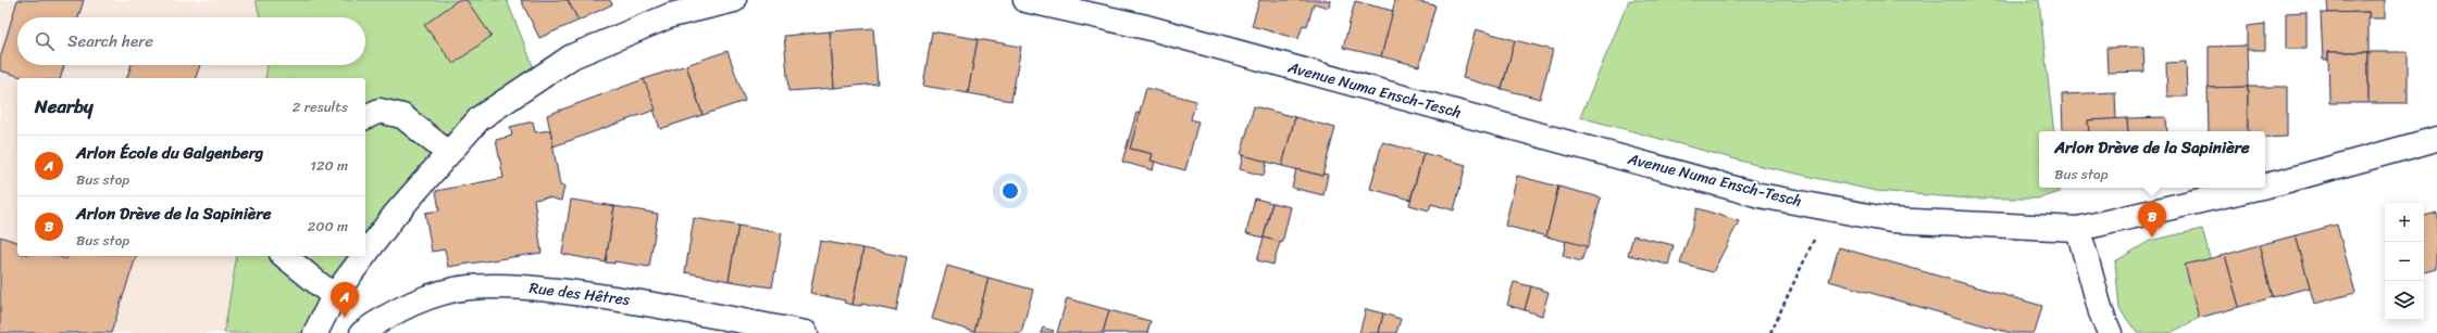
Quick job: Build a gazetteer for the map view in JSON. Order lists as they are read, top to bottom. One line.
{"streets":{"street":["Avenue Numa Ensch-Tesch","Rue des Hêtres"]},"page":{"search":"Search here","heading":["Nearby","2 results"],"popup":["Arlon Drève de la Sapinière","Bus stop"],"list":[{"mark":"A","name":"Arlon École du Galgenberg","note":"Bus stop","value":"120 m"},{"mark":"B","name":"Arlon Drève de la Sapinière","note":"Bus stop","value":"200 m"}],"pins":["B","A"],"map_buttons":["+","−"]}}
